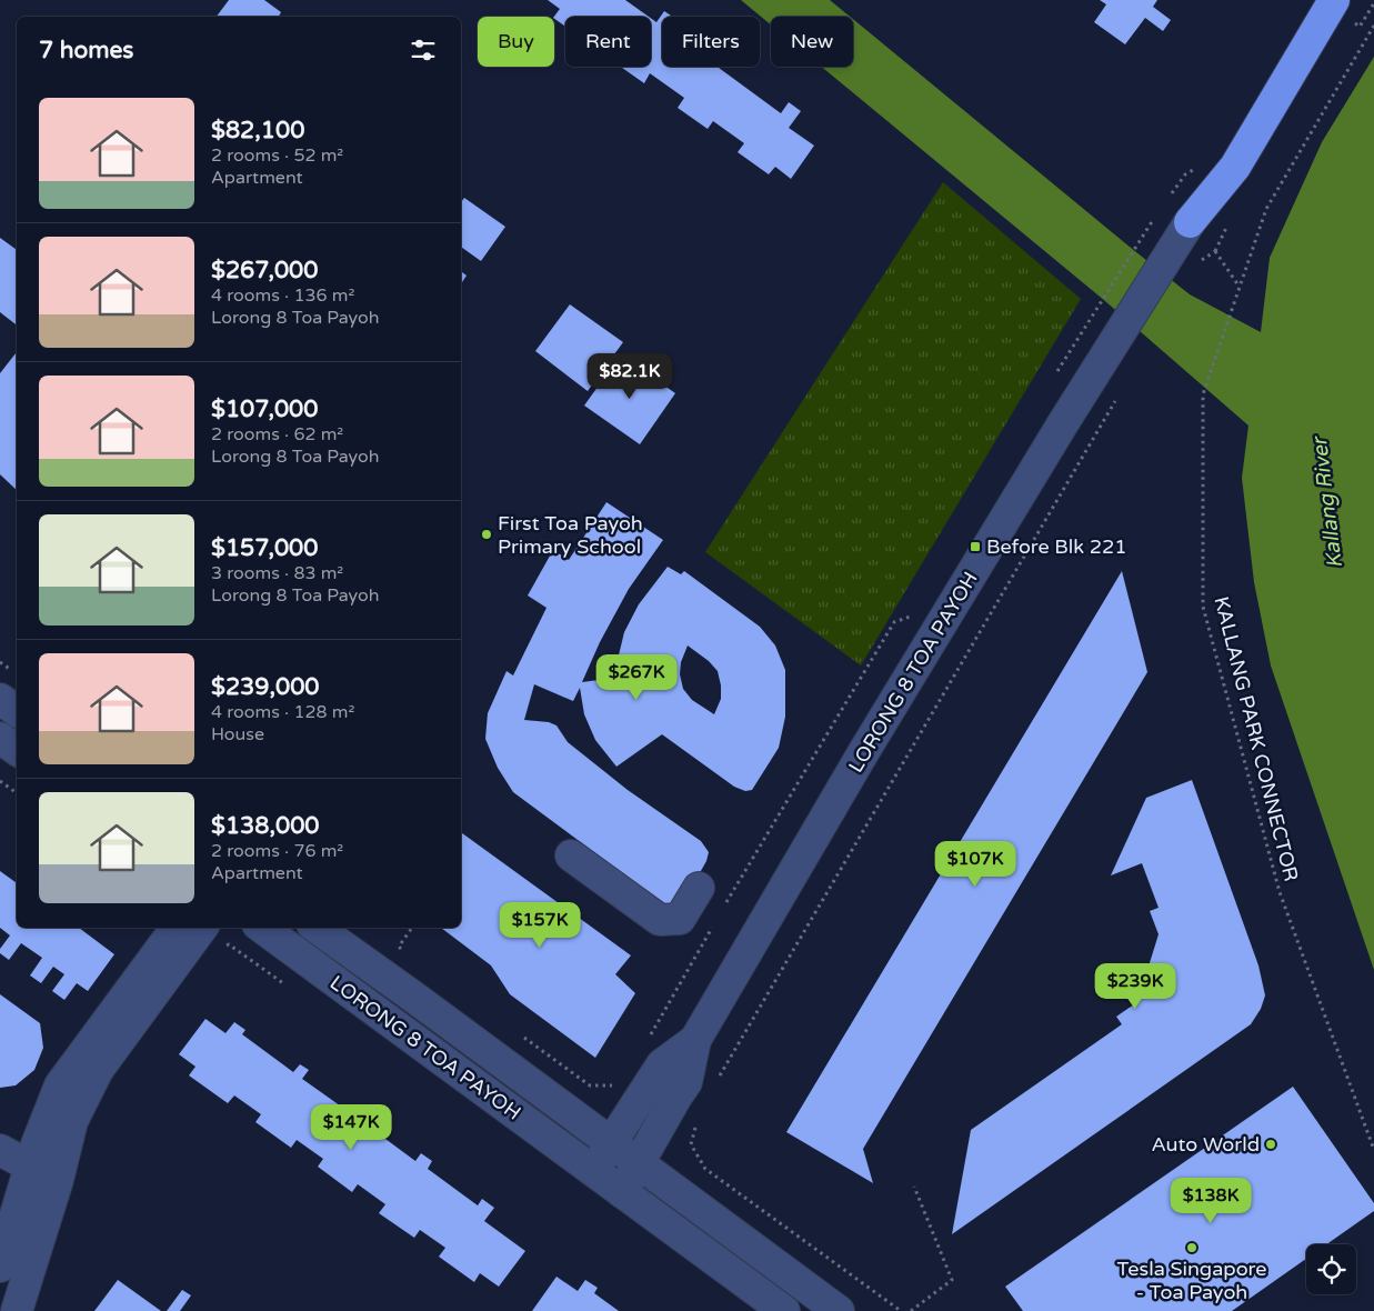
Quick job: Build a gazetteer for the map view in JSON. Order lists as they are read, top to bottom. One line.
{"streets":{"street":["LORONG 8 TOA PAYOH"],"path":["KALLANG PARK CONNECTOR"]},"water":["Kallang River"],"places":{"other":["First Toa Payoh Primary School","Auto World","Tesla Singapore - Toa Payoh"],"transit":["Before Blk 221"]},"page":{"chip":["Buy","Rent","Filters","New"],"heading":"7 homes","list":[{"name":"$82,100","note":"2 rooms · 52 m² · Apartment"},{"name":"$267,000","note":"4 rooms · 136 m² · Lorong 8 Toa Payoh"},{"name":"$107,000","note":"2 rooms · 62 m² · Lorong 8 Toa Payoh"},{"name":"$157,000","note":"3 rooms · 83 m² · Lorong 8 Toa Payoh"},{"name":"$239,000","note":"4 rooms · 128 m² · House"},{"name":"$138,000","note":"2 rooms · 76 m² · Apartment"}],"price":["$82.1K","$267K","$107K","$157K","$239K","$147K","$138K"]}}
